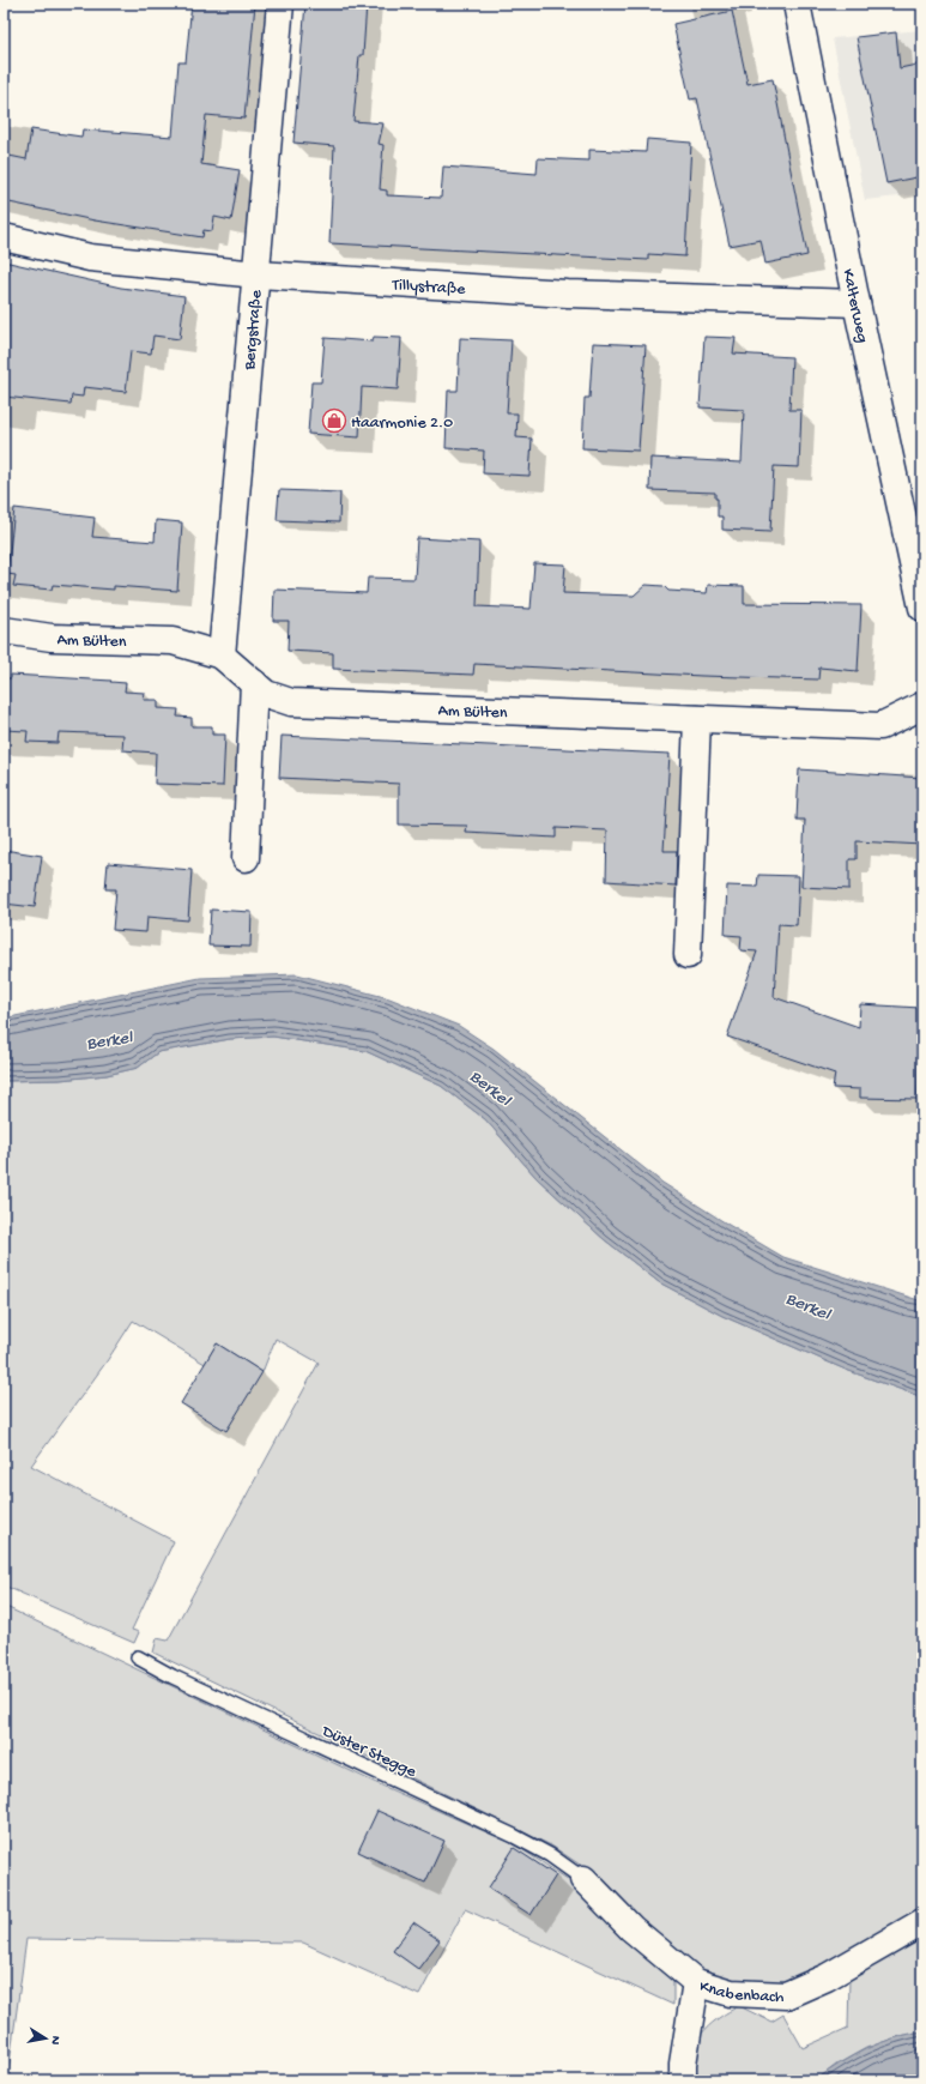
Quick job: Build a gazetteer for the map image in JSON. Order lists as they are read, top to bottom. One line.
{"streets":{"street":["Tillystraße","Kalterweg","Bergstraße","Am Bülten","Knabenbach"],"lane":["Düster Stegge"]},"crossings":[["Tillystraße","Kalterweg"],["Tillystraße","Bergstraße"],["Bergstraße","Am Bülten"],["Düster Stegge","Knabenbach"]],"water":["Berkel"],"places":{"shop":["Haarmonie 2.0"]},"north":"right"}
